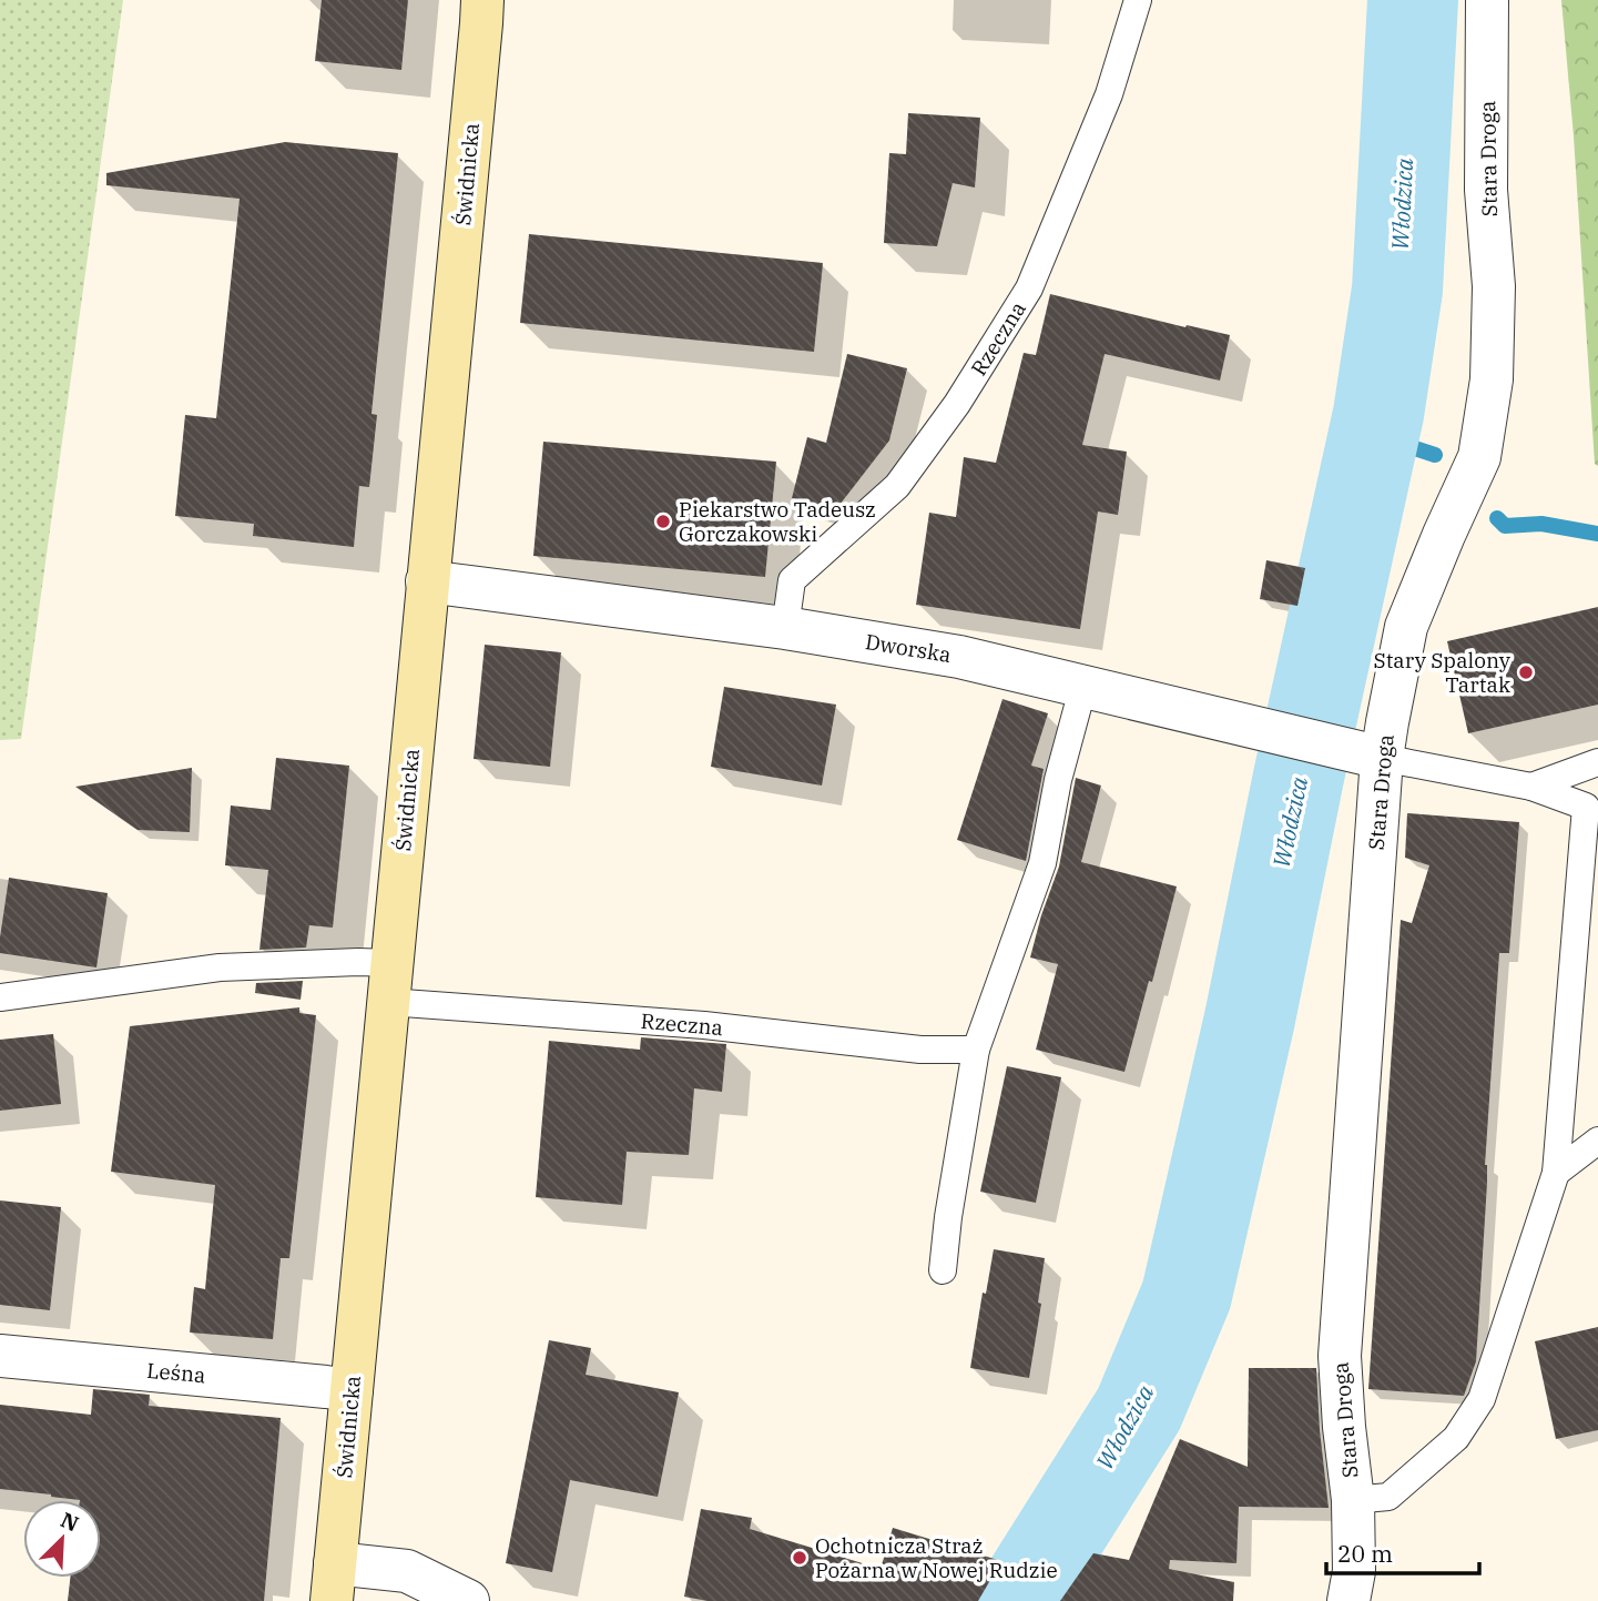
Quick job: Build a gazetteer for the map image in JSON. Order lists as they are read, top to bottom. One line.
{"streets":{"street":["Stara Droga","Świdnicka","Dworska","Leśna"],"lane":["Rzeczna"]},"crossings":[["Stara Droga","Dworska"],["Świdnicka","Rzeczna"],["Świdnicka","Dworska"],["Świdnicka","Leśna"],["Rzeczna","Dworska"]],"water":["Włodzica"],"places":["Piekarstwo Tadeusz Gorczakowski","Stary Spalony Tartak","Ochotnicza Straż Pożarna w Nowej Rudzie"],"scale_bar":"20 m","north":"top right"}
